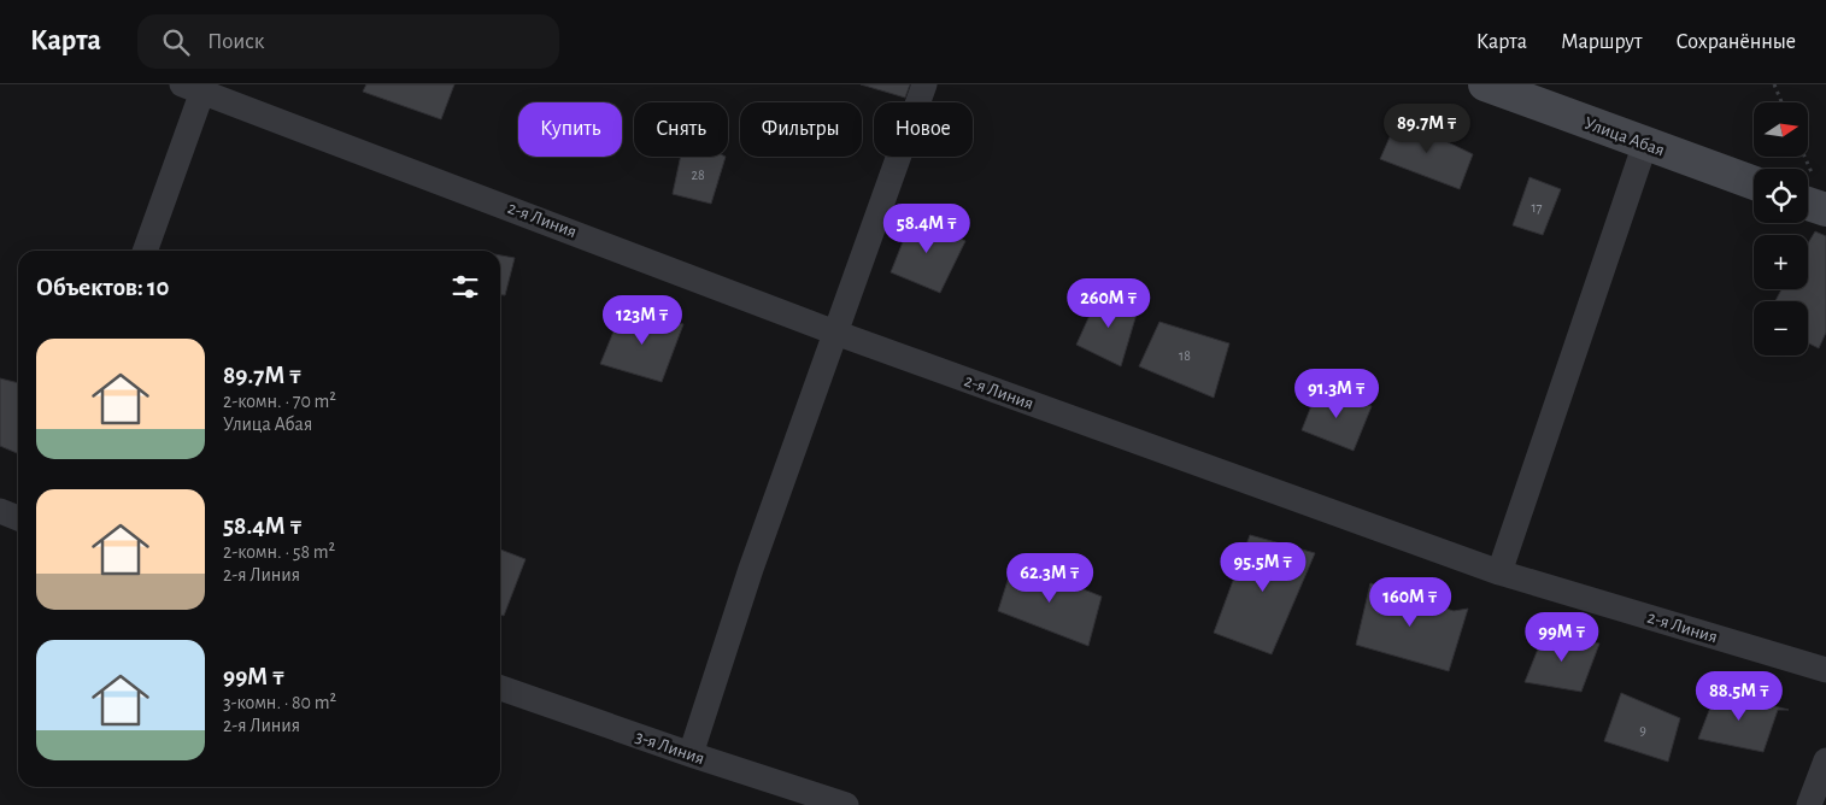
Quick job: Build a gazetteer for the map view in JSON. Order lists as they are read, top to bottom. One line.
{"streets":{"street":["Улица Абая","2-я Линия","3-я Линия"]},"house_numbers":["28","17","18","9"],"north":"right","page":{"header":"Карта","search":"Поиск","nav":["Карта","Маршрут","Сохранённые"],"map_buttons":["+","−"],"chip":["Купить","Снять","Фильтры","Новое"],"price":["89.7M ₸","58.4M ₸","260M ₸","123M ₸","91.3M ₸","95.5M ₸","62.3M ₸","160M ₸","99M ₸","88.5M ₸"],"heading":"Объектов: 10","list":[{"name":"89.7M ₸","note":"2-комн. · 70 m² · Улица Абая"},{"name":"58.4M ₸","note":"2-комн. · 58 m² · 2-я Линия"},{"name":"99M ₸","note":"3-комн. · 80 m² · 2-я Линия"}]}}
